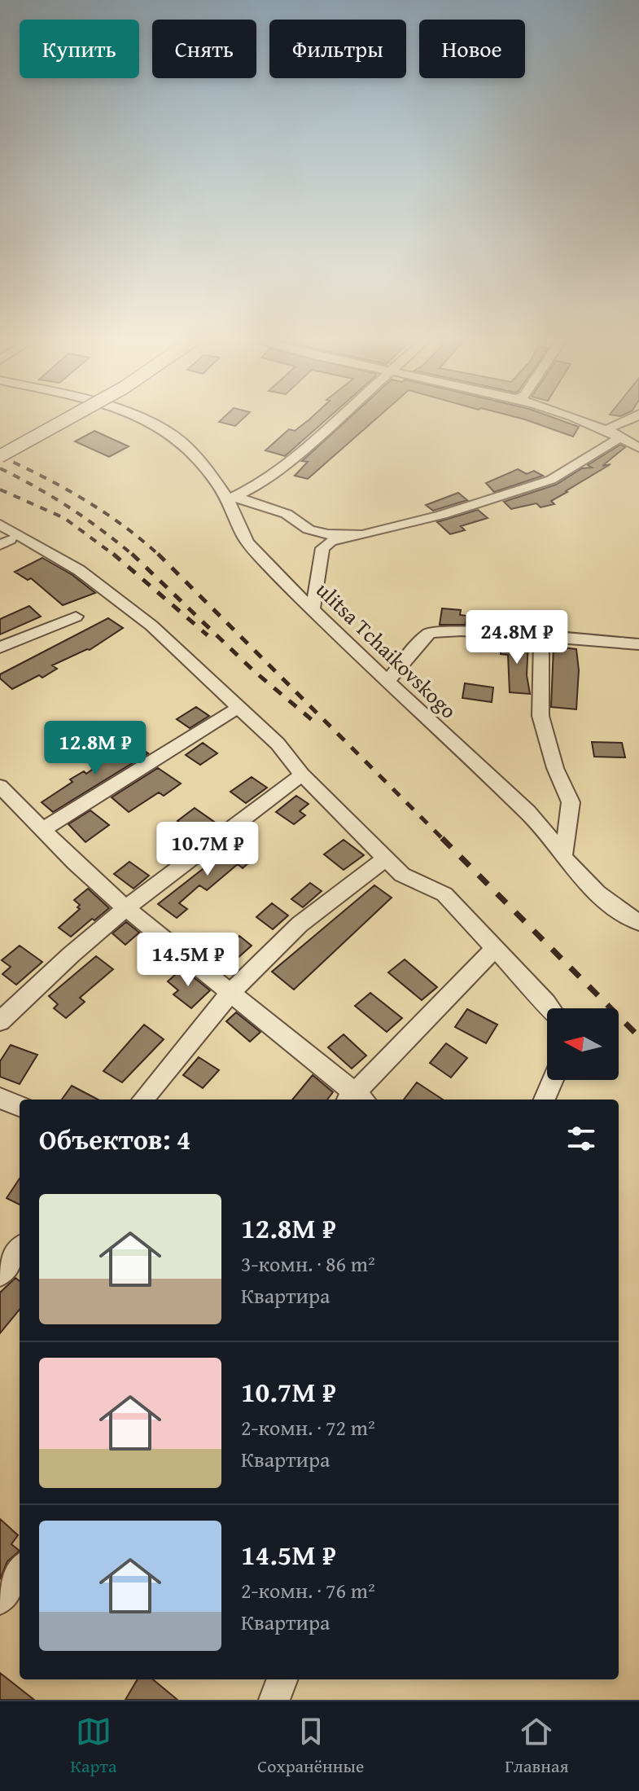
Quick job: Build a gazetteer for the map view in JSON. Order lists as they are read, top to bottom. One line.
{"streets":{"street":["ulitsa Tchaikovskogo"]},"north":"left","page":{"chip":["Купить","Снять","Фильтры","Новое"],"price":["24.8M ₽","12.8M ₽","10.7M ₽","14.5M ₽"],"heading":"Объектов: 4","list":[{"name":"12.8M ₽","note":"3-комн. · 86 m² · Квартира"},{"name":"10.7M ₽","note":"2-комн. · 72 m² · Квартира"},{"name":"14.5M ₽","note":"2-комн. · 76 m² · Квартира"}],"tabs":["Карта","Сохранённые","Главная"]}}
